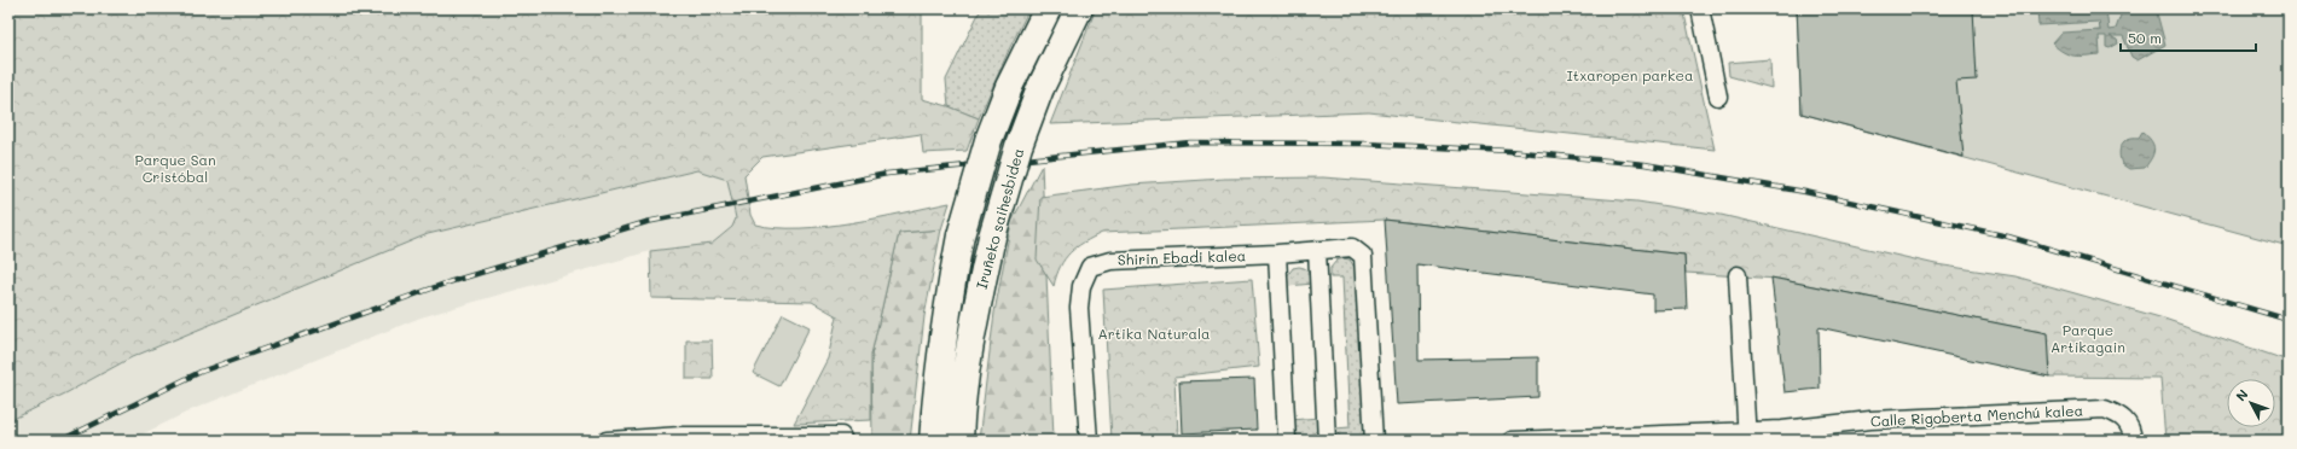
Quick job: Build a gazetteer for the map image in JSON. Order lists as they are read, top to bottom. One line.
{"streets":{"highway":["Iruñeko saihesbidea"],"street":["Shirin Ebadi kalea","Calle Rigoberta Menchú kalea"]},"parks":["Itxaropen parkea","Parque San Cristóbal","Parque Artikagain","Artika Naturala"],"scale_bar":"50 m","north":"top left"}
